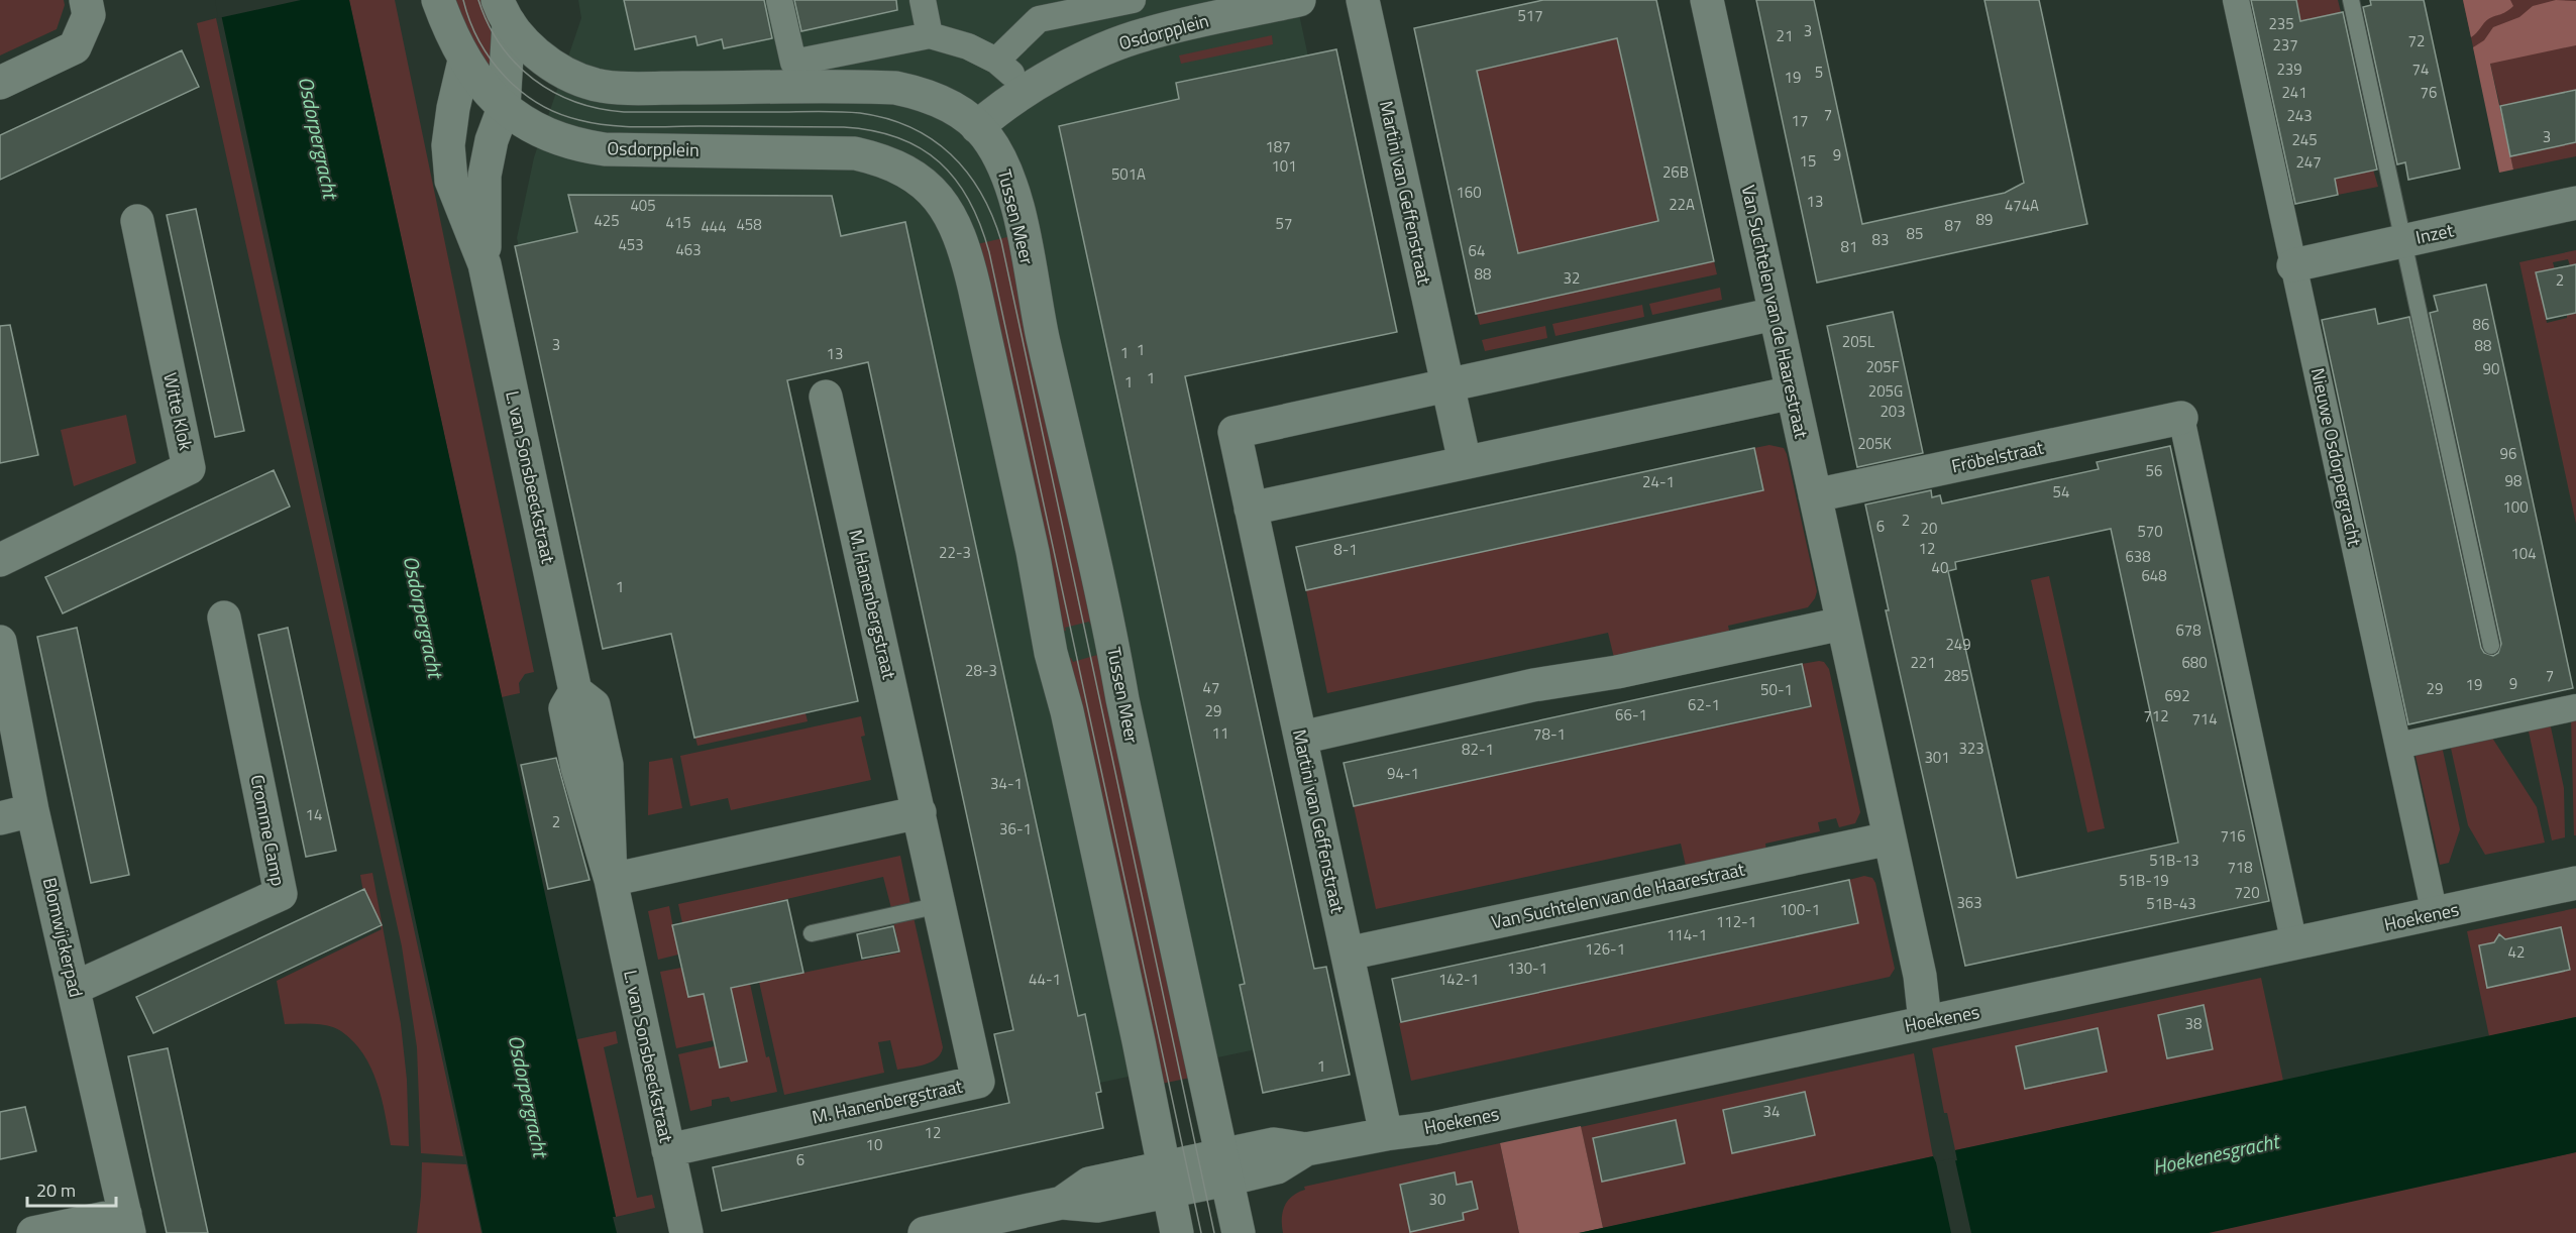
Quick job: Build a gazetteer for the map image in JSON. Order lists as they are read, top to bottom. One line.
{"streets":{"street":["Osdorpplein","Martini van Geffenstraat","Tussen Meer","Inzet","Van Suchtelen van de Haarestraat","Witte Klok","Fröbelstraat","Nieuwe Osdorpergracht","L. van Sonsbeeckstraat","M. Hanenbergstraat","Cromme Camp","Hoekenes","Blomwijckerpad"]},"crossings":[["Osdorpplein","Tussen Meer"],["Osdorpplein","L. van Sonsbeeckstraat"],["Osdorpplein","Hoekenes"],["Martini van Geffenstraat","Van Suchtelen van de Haarestraat"],["Martini van Geffenstraat","Hoekenes"],["Tussen Meer","Hoekenes"],["Inzet","Nieuwe Osdorpergracht"],["Van Suchtelen van de Haarestraat","Fröbelstraat"],["Van Suchtelen van de Haarestraat","Hoekenes"],["Nieuwe Osdorpergracht","Hoekenes"],["L. van Sonsbeeckstraat","M. Hanenbergstraat"],["Cromme Camp","Blomwijckerpad"]],"water":["Osdorpergracht","Hoekenesgracht"],"house_numbers":["517","235","3","21","72","237","239","74","5","19","241","76","7","243","17","3","245","187","9","15","247","101","26B","501A","160","13","22A","405","474A","89","425","415","57","458","87","444","85","83","453","81","463","64","88","32","2","86","205L","3","88","1","1","13","205F","90","1","1","205G","203","205K","96","56","98","24-1","54","100","2","6","20","570","12","8-1","22-3","104","638","40","648","1","678","249","221","680","28-3","285","7","9","19","47","29","50-1","692","62-1","29","66-1","712","714","11","78-1","323","82-1","301","94-1","34-1","14","2","36-1","716","51B-13","718","51B-19","720","363","51B-43","100-1","112-1","114-1","126-1","42","130-1","44-1","142-1","38","1","34","12","10","6","30"],"scale_bar":"20 m"}
